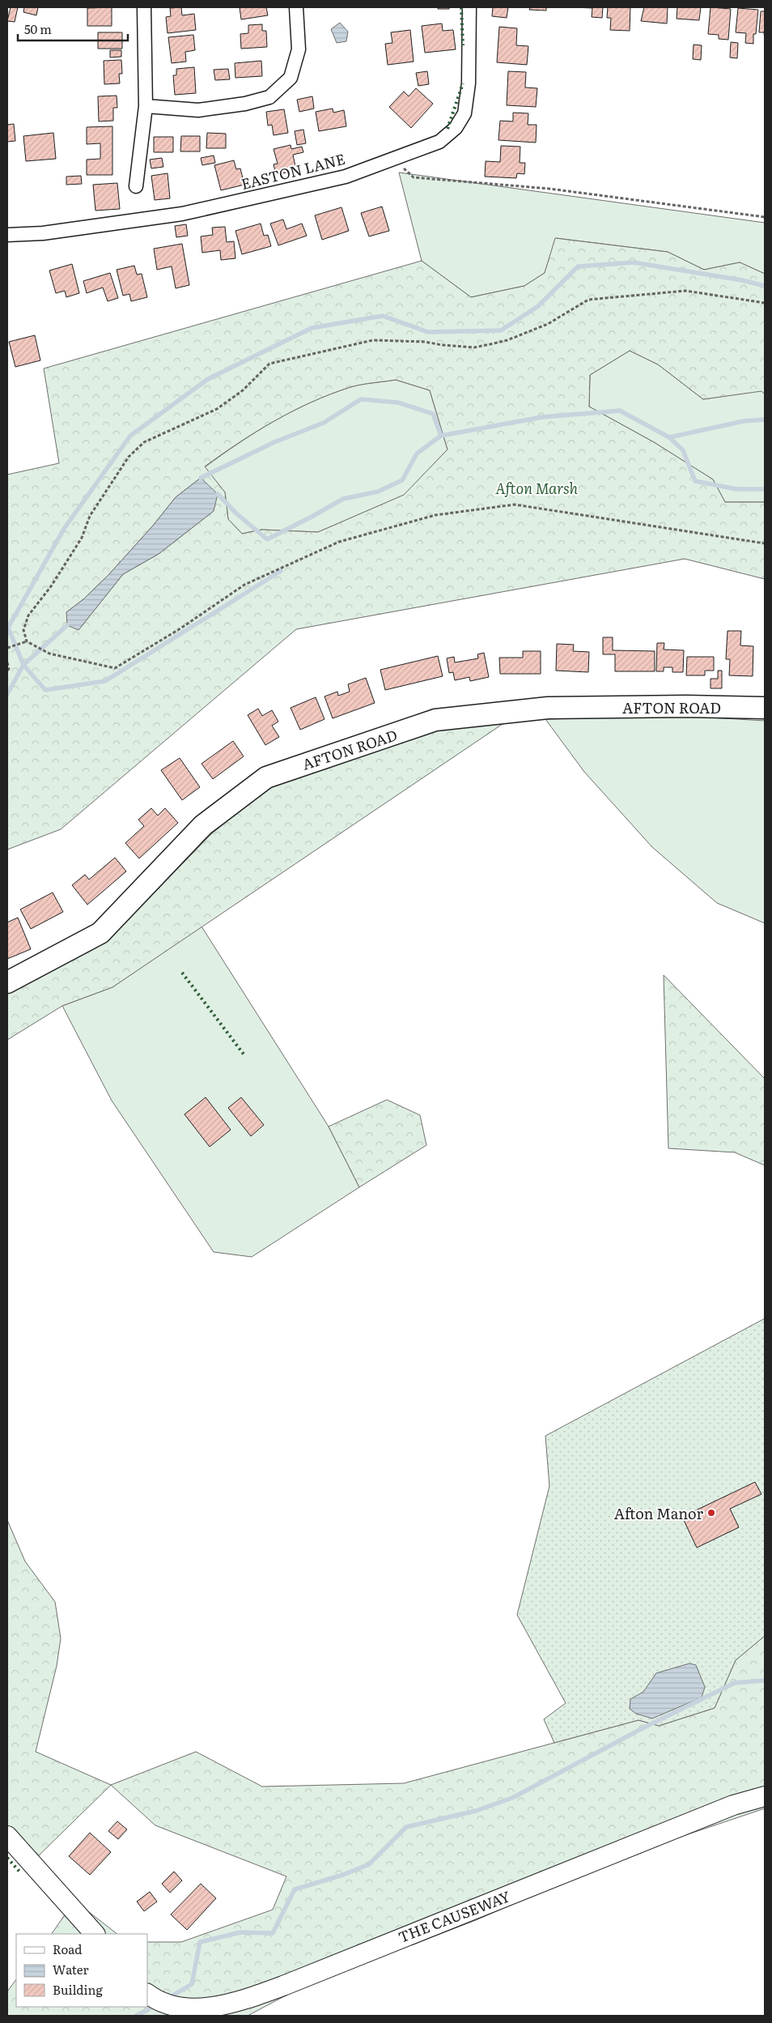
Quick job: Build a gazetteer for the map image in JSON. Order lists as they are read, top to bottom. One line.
{"streets":{"main road":["AFTON ROAD"],"street":["EASTON LANE","THE CAUSEWAY"]},"parks":["Afton Marsh"],"places":["Afton Manor"],"legend":["Road","Water","Building"],"scale_bar":"50 m"}
